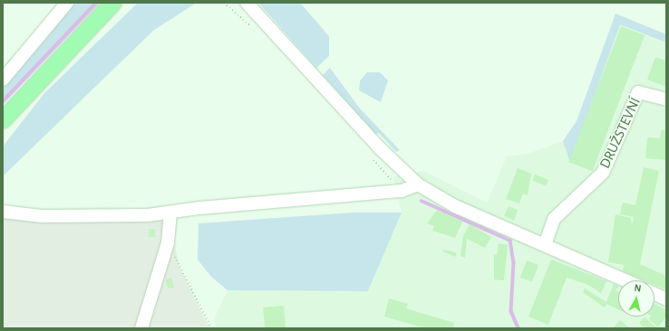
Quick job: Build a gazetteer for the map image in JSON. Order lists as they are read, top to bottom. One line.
{"streets":{"street":["DRUŽSTEVNÍ"]},"north":"top"}
